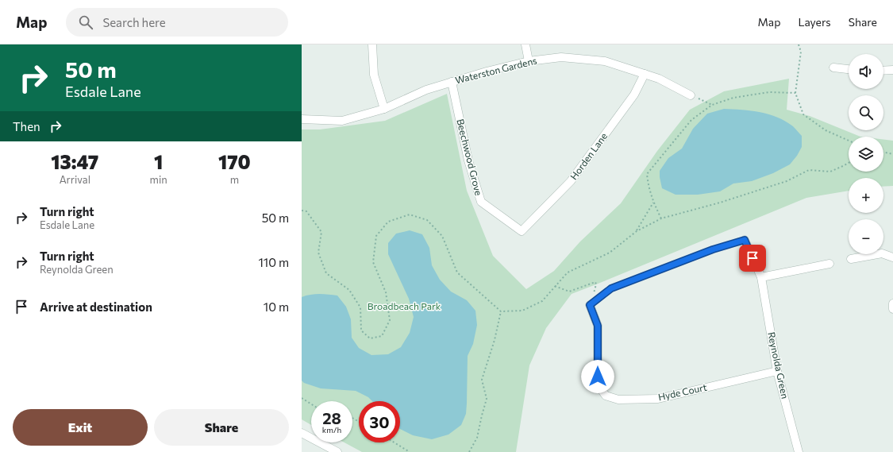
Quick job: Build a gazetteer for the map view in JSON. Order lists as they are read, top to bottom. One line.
{"streets":{"street":["Waterston Gardens","Horden Lane","Beechwood Grove","Reynolda Green","Hyde Court"]},"crossings":[["Waterston Gardens","Horden Lane"],["Waterston Gardens","Beechwood Grove"],["Horden Lane","Beechwood Grove"],["Reynolda Green","Hyde Court"]],"parks":["Broadbeach Park"],"page":{"header":"Map","search":"Search here","nav":["Map","Layers","Share"],"turn":["50 m","Esdale Lane"],"map_buttons":["+","−"],"then":"Then","eta":["13:47","Arrival","1","min","170","m"],"list":[{"name":"Turn right","note":"Esdale Lane","value":"50 m"},{"name":"Turn right","note":"Reynolda Green","value":"110 m"},{"name":"Arrive at destination","value":"10 m"}],"speed":"28 km/h","limit":"30","buttons":["Exit","Share"]}}
